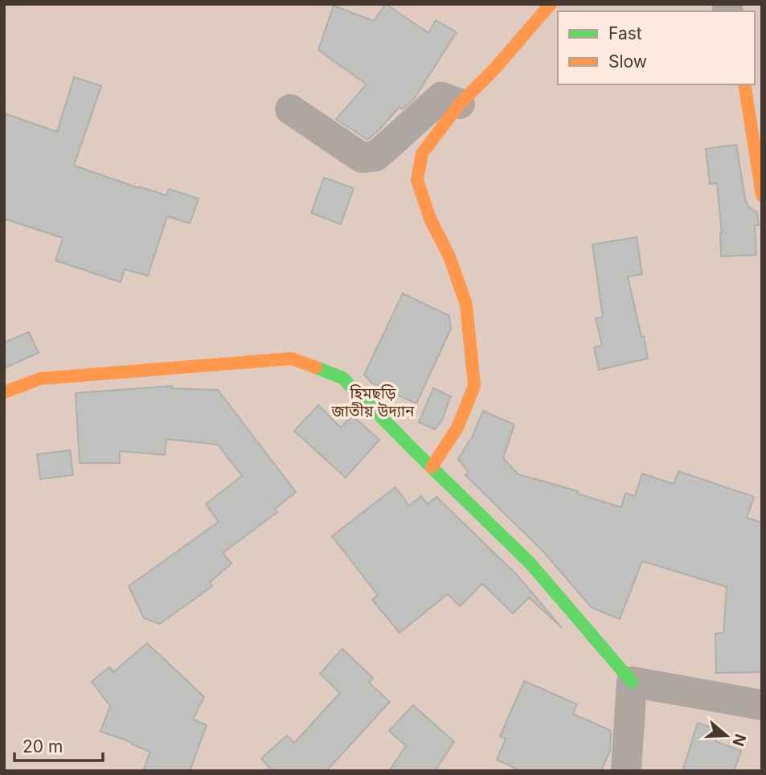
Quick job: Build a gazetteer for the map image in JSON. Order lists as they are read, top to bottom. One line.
{"parks":["হিমছড়ি জাতীয় উদ্যান"],"legend":["Fast","Slow"],"scale_bar":"20 m","north":"right"}
